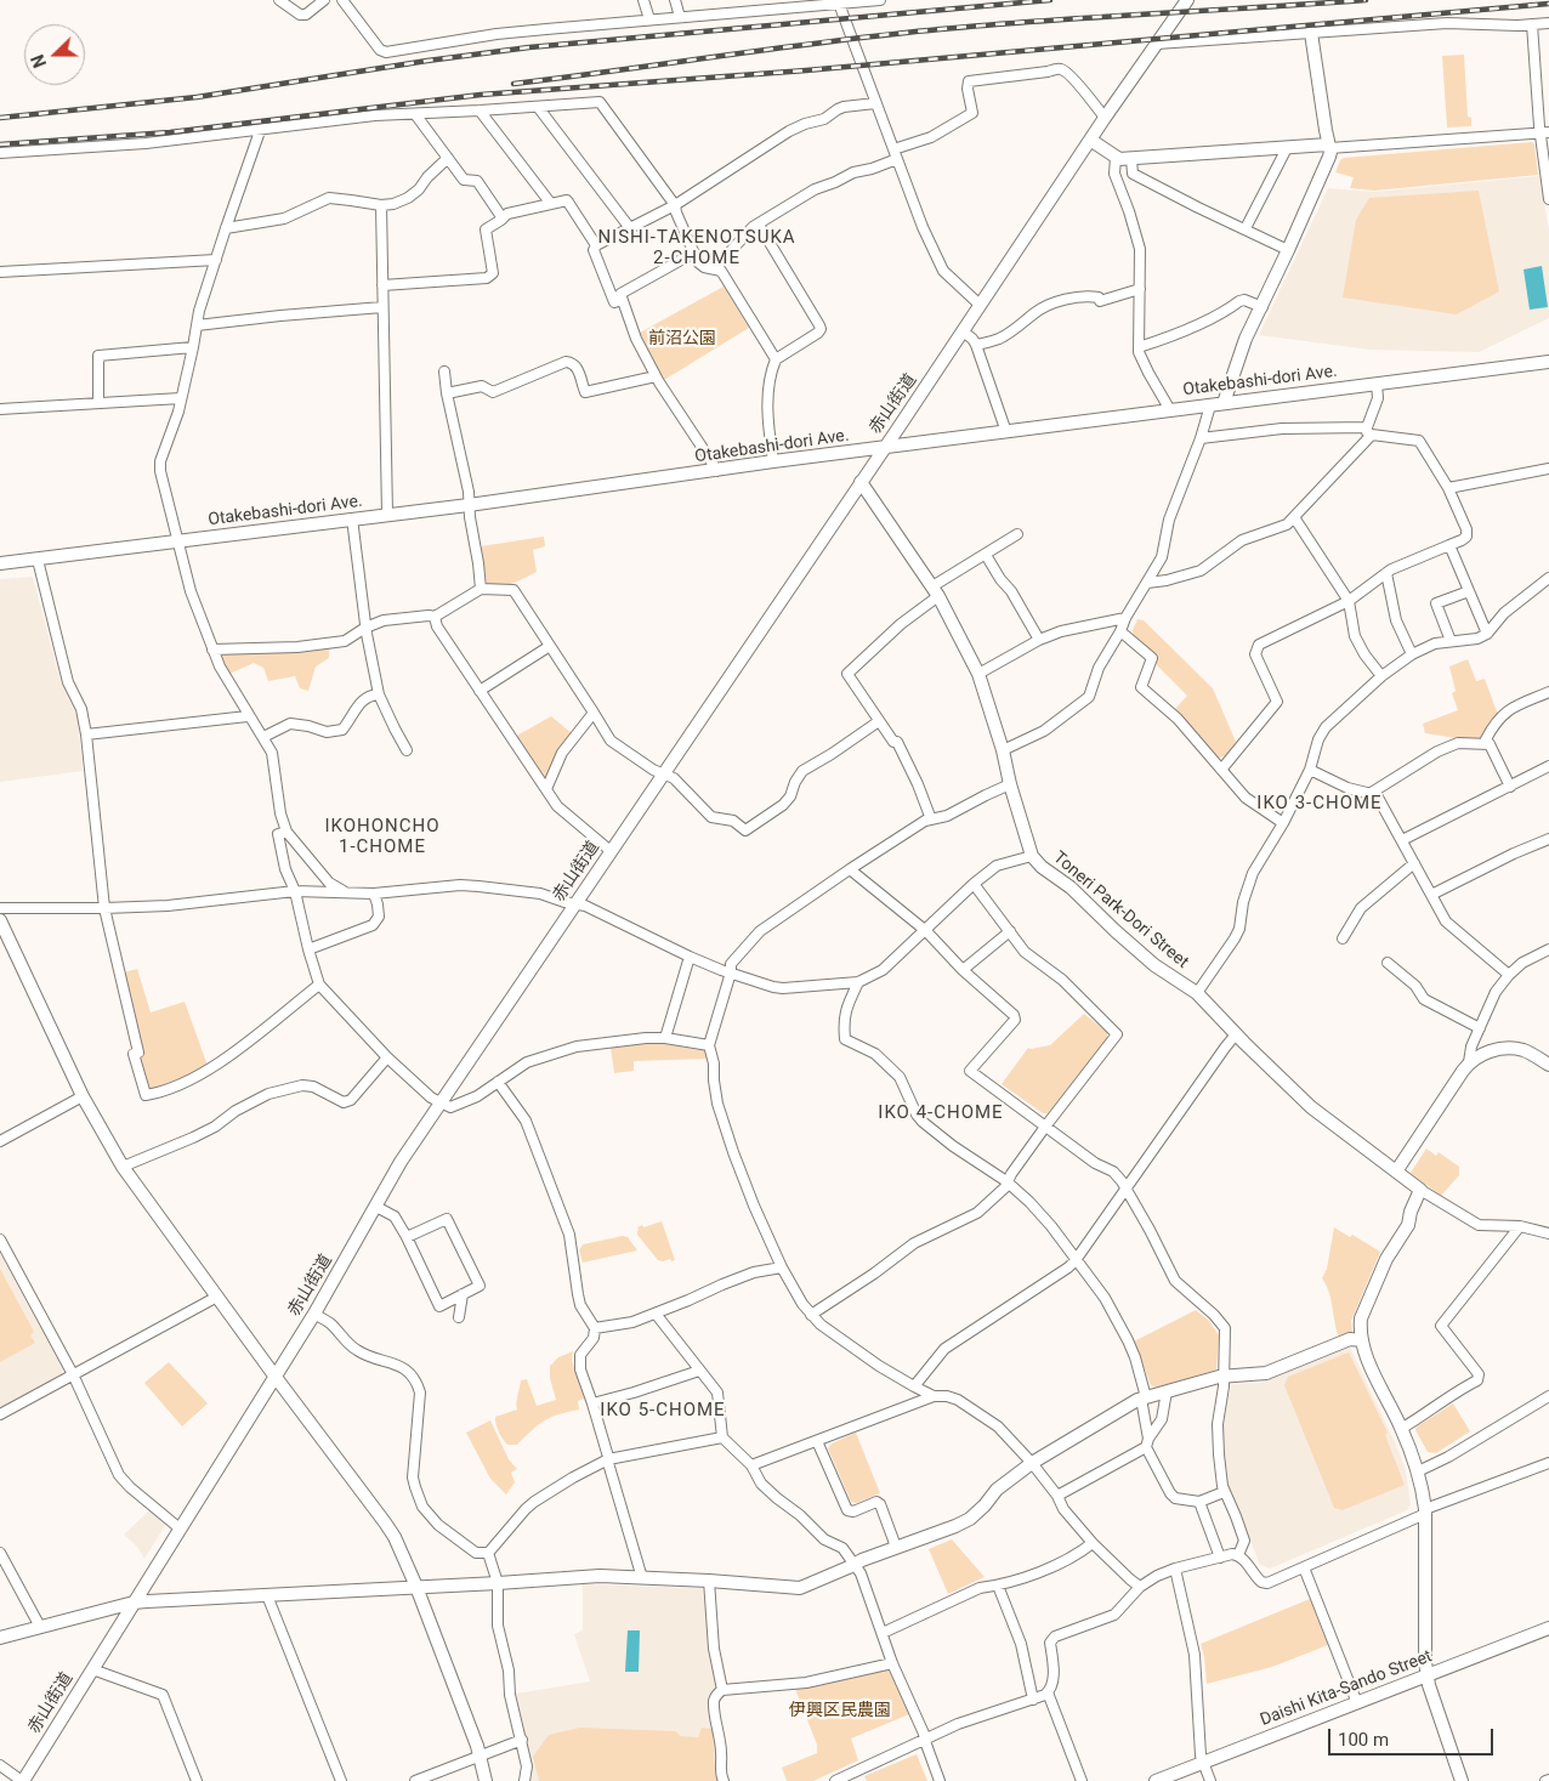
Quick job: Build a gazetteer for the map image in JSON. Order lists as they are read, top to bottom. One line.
{"streets":{"street":["Otakebashi-dori Ave.","赤山街道","Toneri Park-Dori Street","Daishi Kita-Sando Street"]},"crossings":[["Otakebashi-dori Ave.","赤山街道"],["赤山街道","Toneri Park-Dori Street"]],"districts":["NISHI-TAKENOTSUKA 2-CHOME","IKO 3-CHOME","IKOHONCHO 1-CHOME","IKO 4-CHOME","IKO 5-CHOME"],"parks":["前沼公園","伊興区民農園"],"scale_bar":"100 m","north":"left"}
